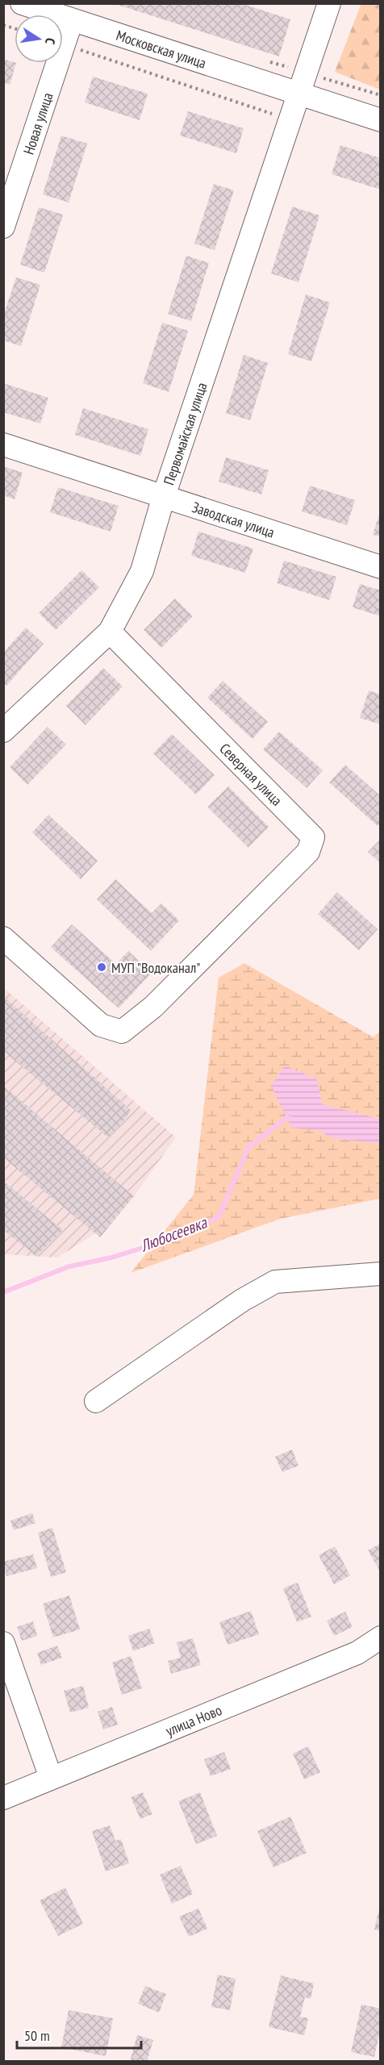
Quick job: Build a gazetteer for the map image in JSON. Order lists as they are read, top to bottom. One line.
{"streets":{"street":["Московская улица","Новая улица","Первомайская улица","Заводская улица","Северная улица","улица Ново"]},"crossings":[["Московская улица","Новая улица"],["Московская улица","Первомайская улица"],["Первомайская улица","Заводская улица"],["Первомайская улица","Северная улица"]],"water":["Любосеевка"],"places":["МУП \"Водоканал\""],"scale_bar":"50 m","north":"right"}
